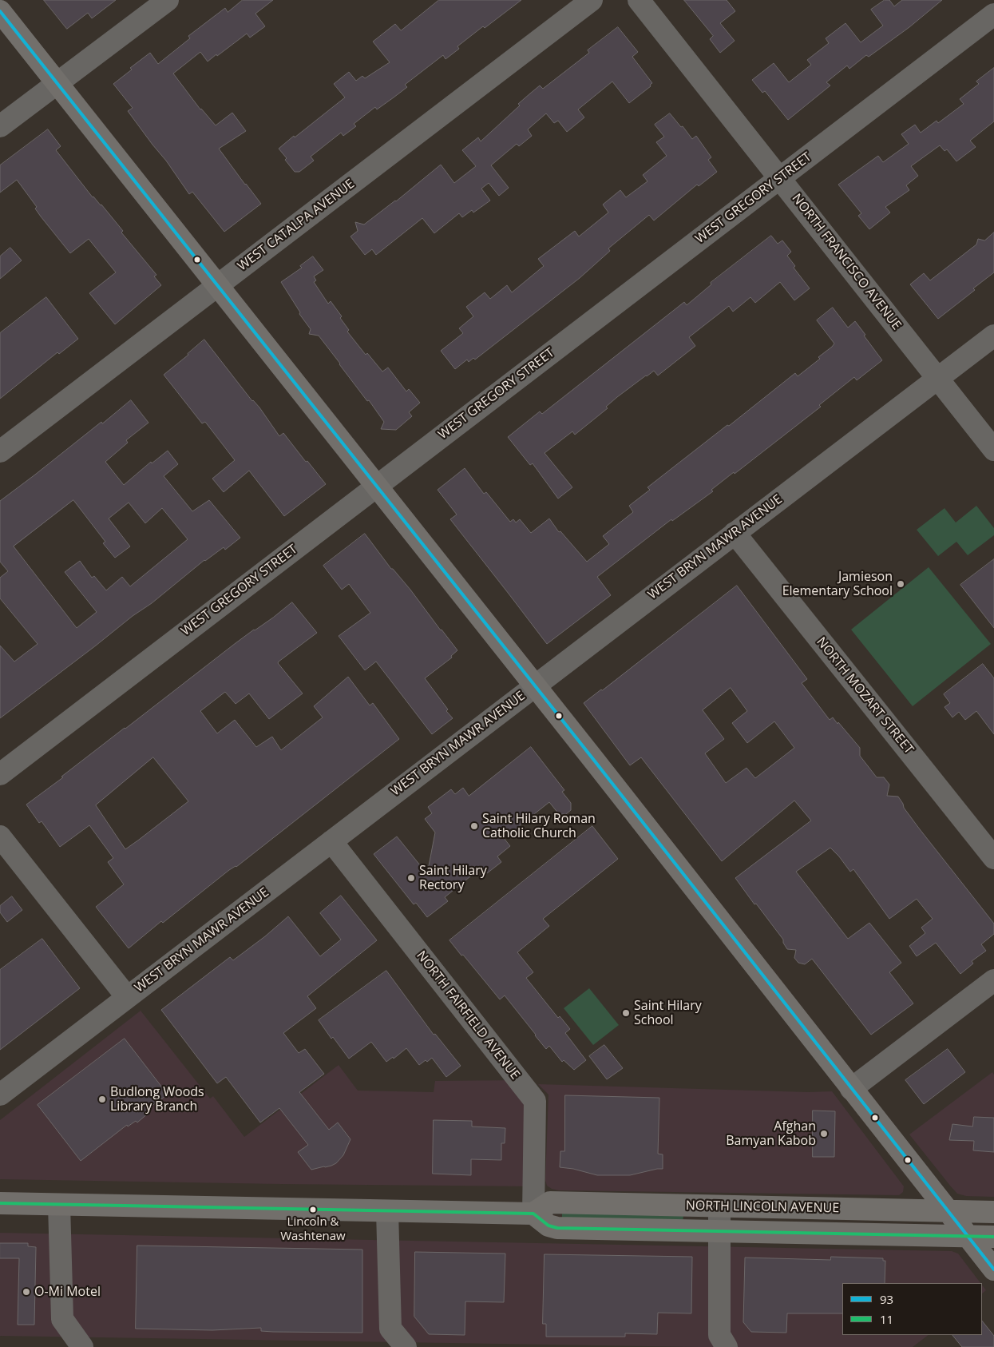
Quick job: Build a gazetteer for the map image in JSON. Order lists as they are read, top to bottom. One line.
{"streets":{"main road":["NORTH LINCOLN AVENUE"],"street":["WEST GREGORY STREET","WEST CATALPA AVENUE","NORTH FRANCISCO AVENUE","WEST BRYN MAWR AVENUE","NORTH MOZART STREET","NORTH FAIRFIELD AVENUE"]},"crossings":[["WEST GREGORY STREET","NORTH FRANCISCO AVENUE"],["NORTH FRANCISCO AVENUE","WEST BRYN MAWR AVENUE"],["WEST BRYN MAWR AVENUE","NORTH MOZART STREET"],["WEST BRYN MAWR AVENUE","NORTH FAIRFIELD AVENUE"],["NORTH FAIRFIELD AVENUE","NORTH LINCOLN AVENUE"]],"places":["Jamieson Elementary School","Saint Hilary Roman Catholic Church","Saint Hilary Rectory","Saint Hilary School","Budlong Woods Library Branch","Afghan Bamyan Kabob","Lincoln & Washtenaw","O-Mi Motel"],"lines":["transit line 93","transit line 11"],"legend":["93","11"]}
